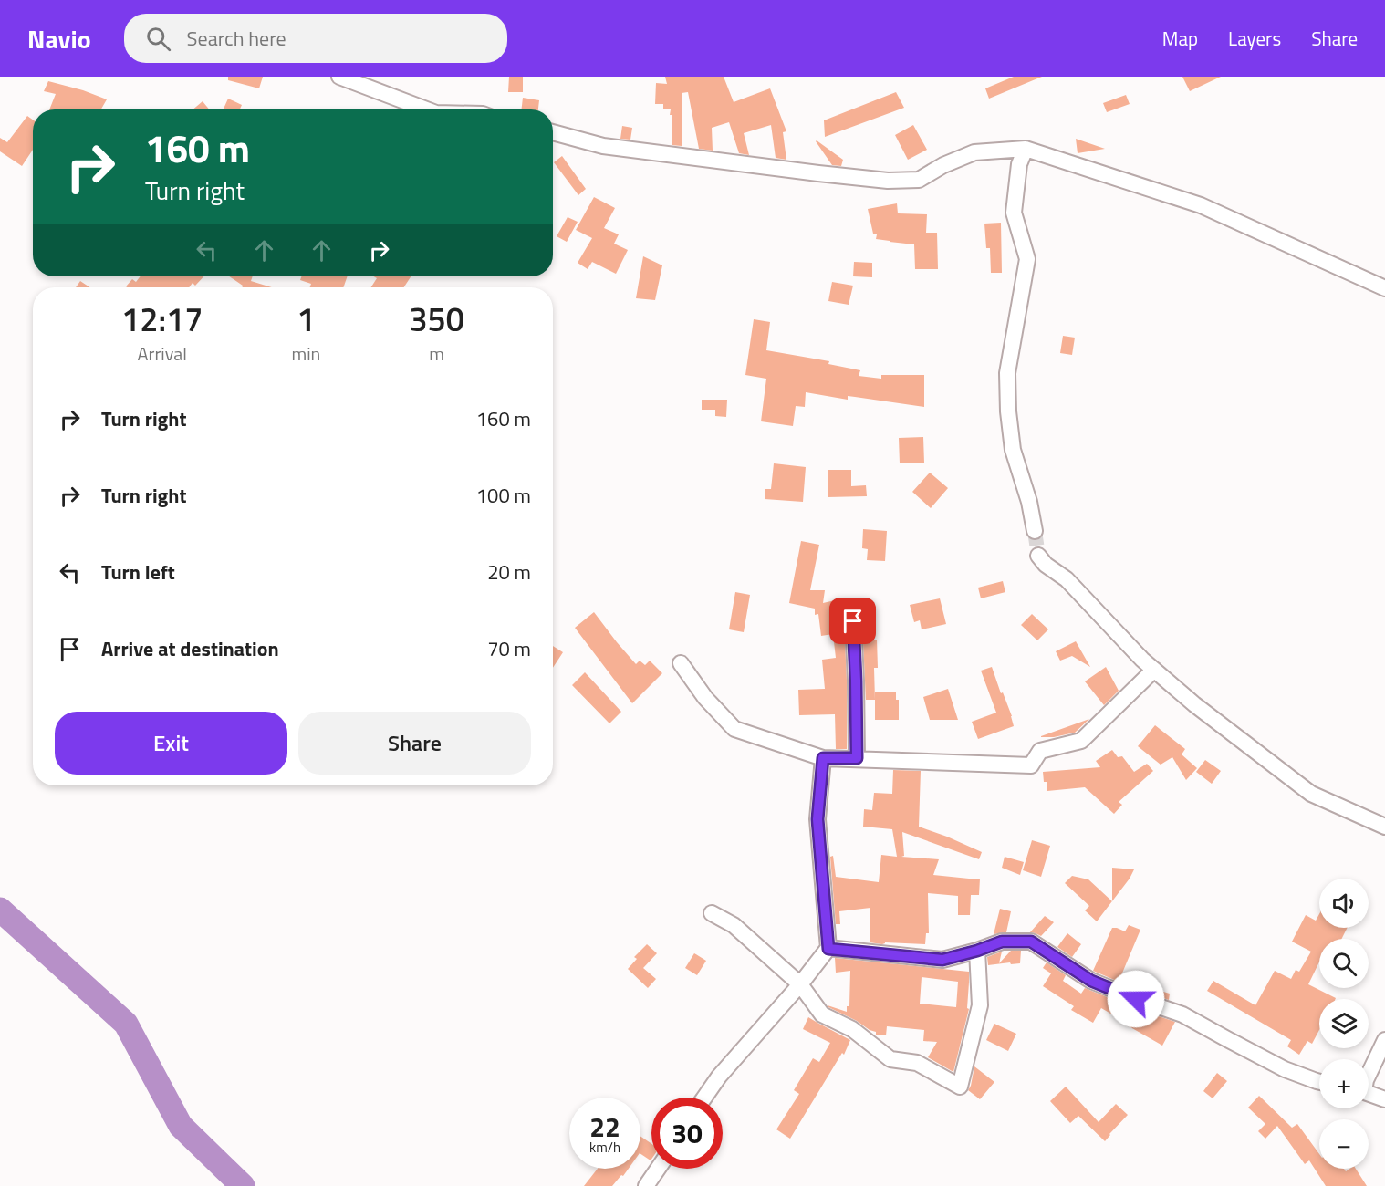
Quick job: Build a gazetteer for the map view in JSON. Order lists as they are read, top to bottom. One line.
{"page":{"header":"Navio","search":"Search here","nav":["Map","Layers","Share"],"turn":["160 m","Turn right"],"eta":["12:17","Arrival","1","min","350","m"],"list":[{"name":"Turn right","value":"160 m"},{"name":"Turn right","value":"100 m"},{"name":"Turn left","value":"20 m"},{"name":"Arrive at destination","value":"70 m"}],"buttons":["Exit","Share"],"map_buttons":["+","−"],"speed":"22 km/h","limit":"30"}}
